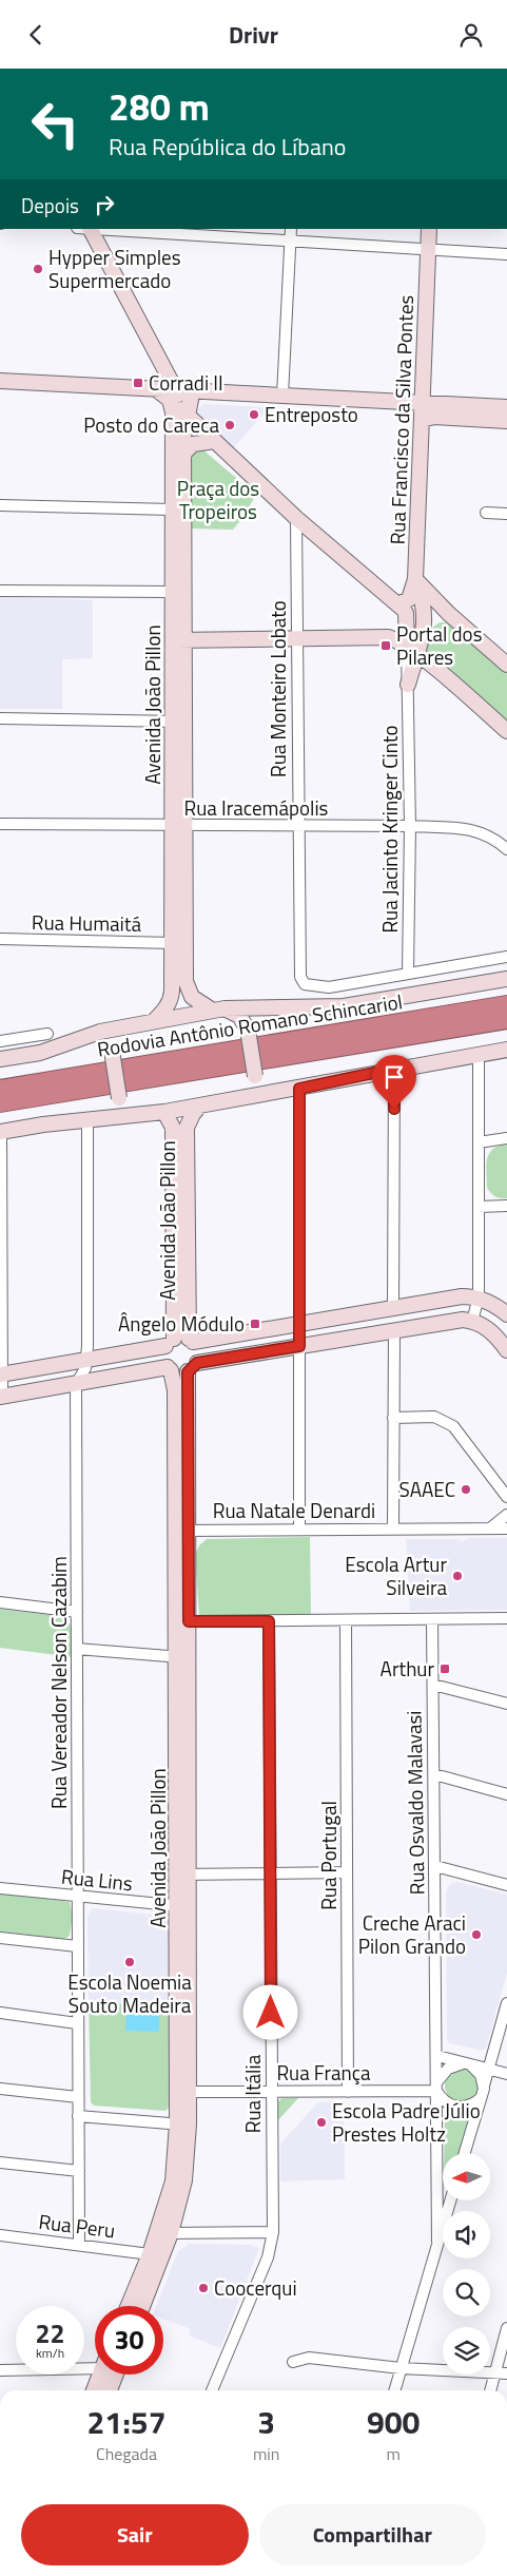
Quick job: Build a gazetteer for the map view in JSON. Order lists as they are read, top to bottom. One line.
{"streets":{"highway":["Rodovia Antônio Romano Schincariol"],"main road":["Rua Francisco da Silva Pontes","Avenida João Pillon"],"street":["Rua Monteiro Lobato","Rua Iracemápolis","Rua Jacinto Kringer Cinto","Rua Humaitá","Rua Natale Denardi","Rua Vereador Nelson Cazabim","Rua Osvaldo Malavasi","Rua Portugal","Rua Lins","Rua França","Rua Itália","Rua Peru"]},"crossings":[["Rua Monteiro Lobato","Rua Iracemápolis"],["Rua Monteiro Lobato","Rua Jacinto Kringer Cinto"],["Avenida João Pillon","Rua Iracemápolis"],["Avenida João Pillon","Rua Humaitá"],["Avenida João Pillon","Rua Natale Denardi"],["Avenida João Pillon","Rua Lins"],["Avenida João Pillon","Rua França"],["Avenida João Pillon","Rua Peru"],["Rua Iracemápolis","Rua Jacinto Kringer Cinto"],["Rua Vereador Nelson Cazabim","Rua Lins"],["Rua Vereador Nelson Cazabim","Rua Peru"],["Rua Osvaldo Malavasi","Rua França"],["Rua Portugal","Rua França"],["Rua França","Rua Itália"]],"parks":["Praça dos Tropeiros"],"places":{"other":["Hypper Simples Supermercado","Entreposto","Posto do Careca","SAAEC","Escola Artur Silveira","Creche Araci Pilon Grando","Escola Noemia Souto Madeira","Escola Padre Júlio Prestes Holtz","Coocerqui"],"transit":["Corradi II","Portal dos Pilares","Ângelo Módulo","Arthur"]},"north":"left","page":{"header":"Drivr","turn":["280 m","Rua República do Líbano"],"then":"Depois","speed":"22 km/h","limit":"30","eta":["21:57","Chegada","3","min","900","m"],"buttons":["Sair","Compartilhar"]}}
